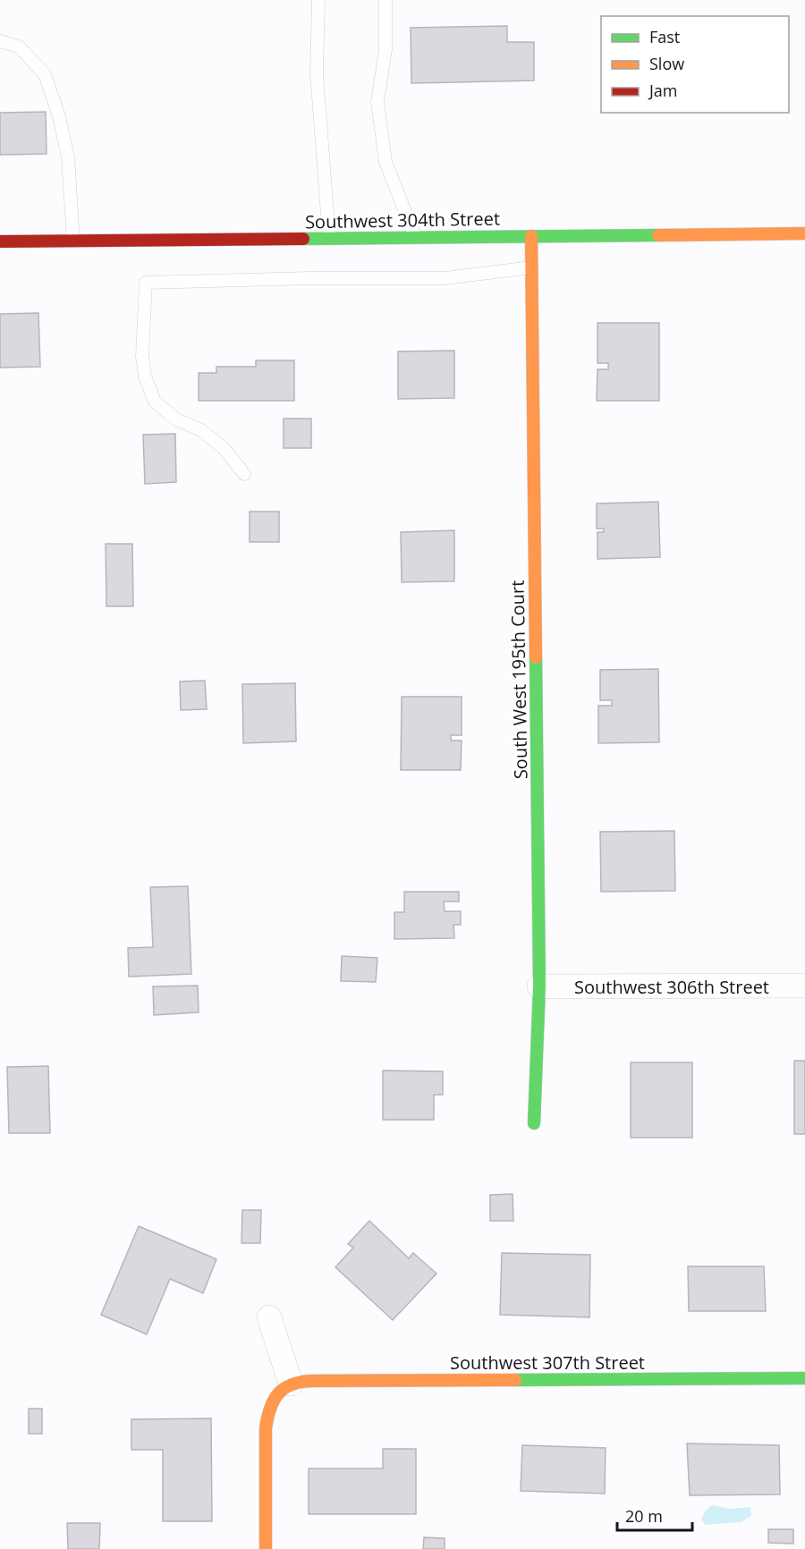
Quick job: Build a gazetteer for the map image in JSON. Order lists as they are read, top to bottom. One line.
{"streets":{"street":["Southwest 304th Street","South West 195th Court","Southwest 306th Street","Southwest 307th Street"]},"crossings":[["Southwest 304th Street","South West 195th Court"],["South West 195th Court","Southwest 306th Street"]],"legend":["Fast","Slow","Jam"],"scale_bar":"20 m"}
